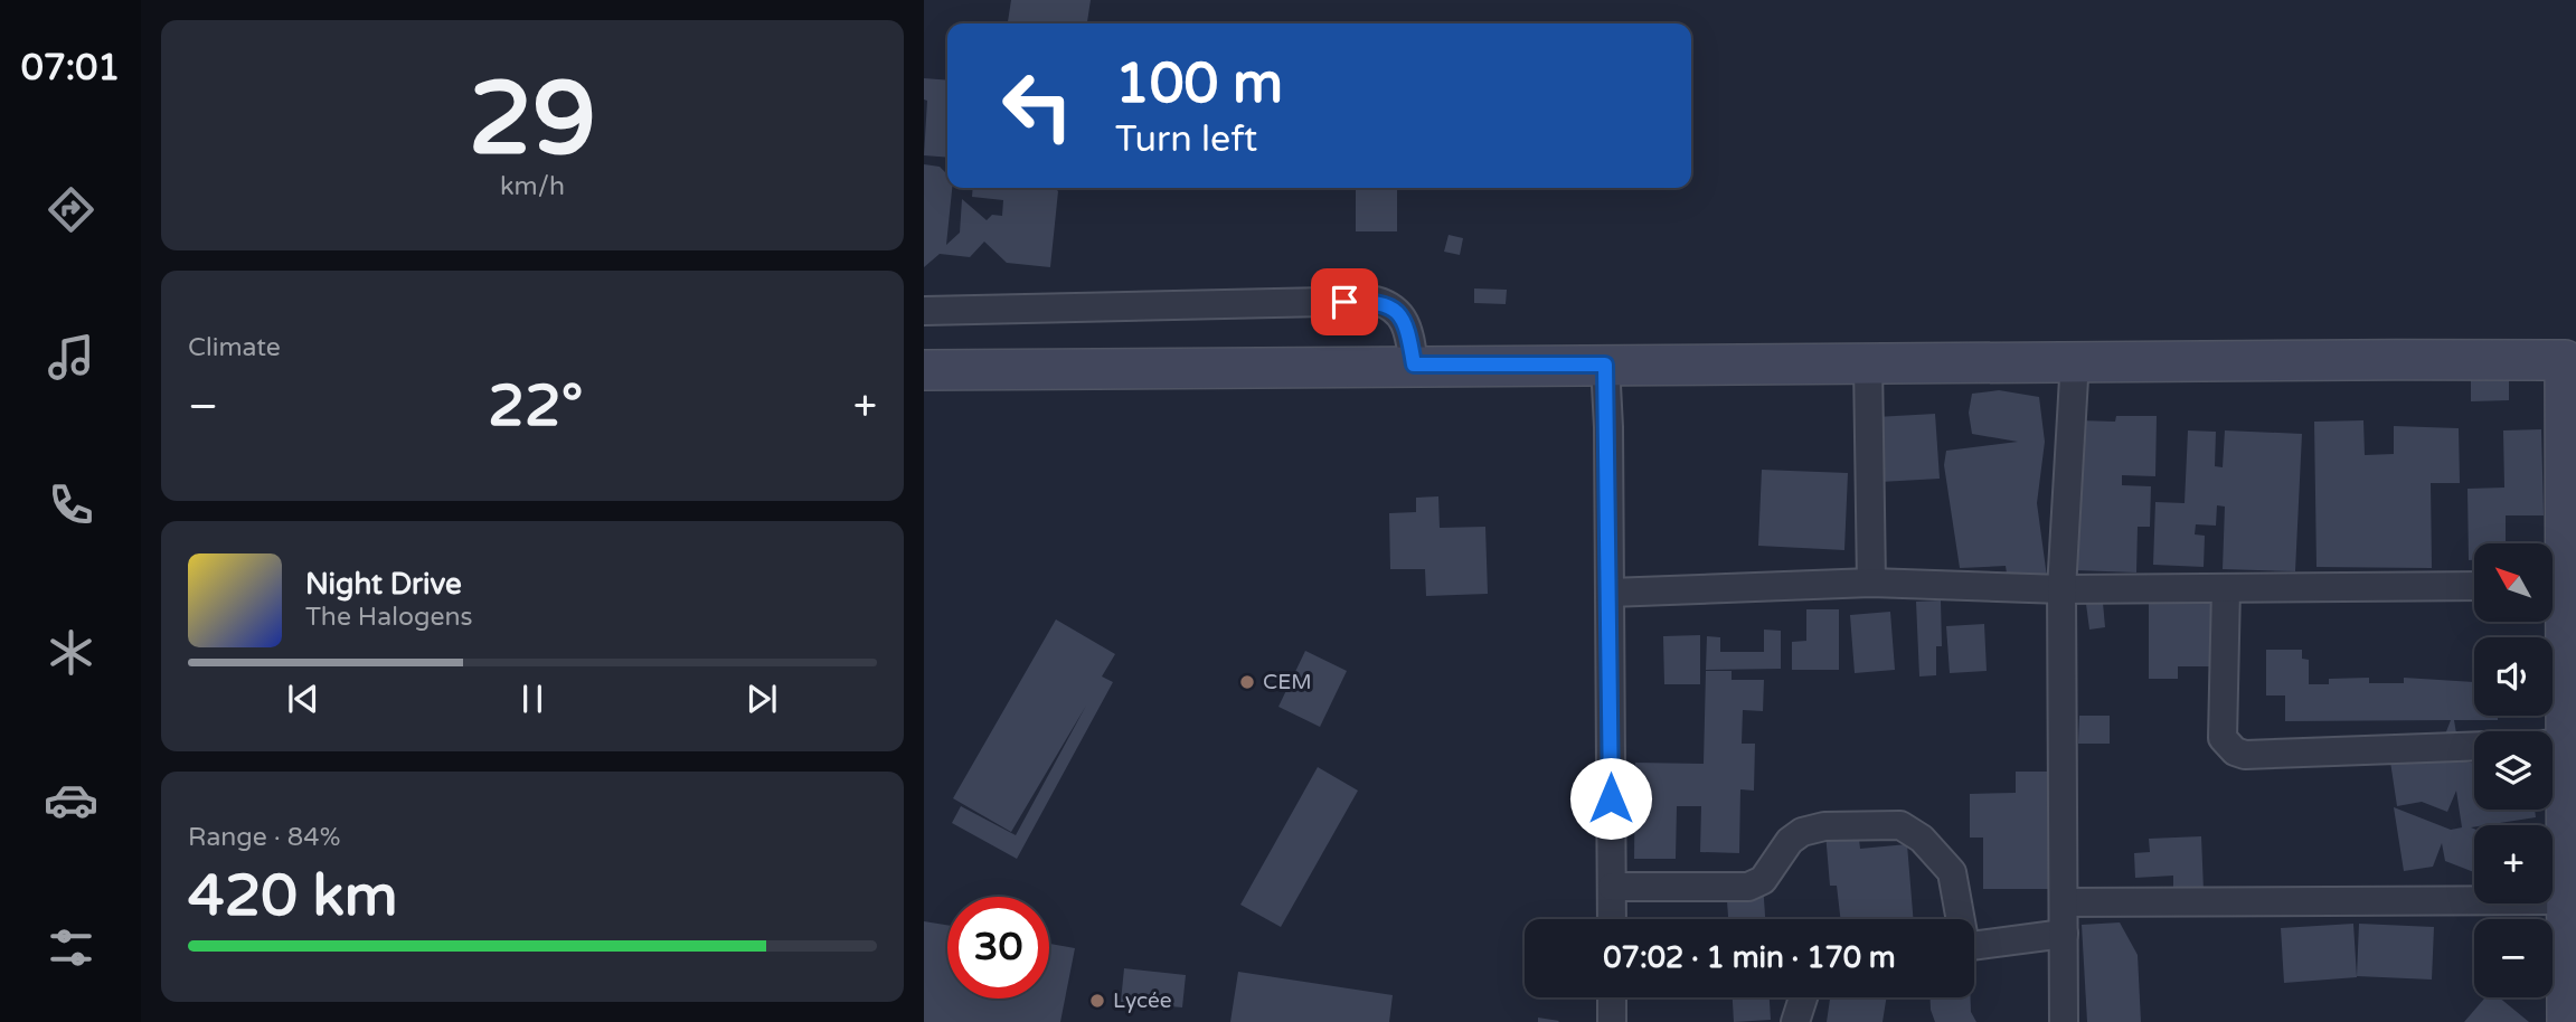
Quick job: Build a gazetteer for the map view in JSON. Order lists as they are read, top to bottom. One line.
{"places":["CEM","Lycée"],"north":"top left","page":{"tabs":"07:01","tile":[["29","km/h"],"Climate",["Range · 84%","420 km"]],"turn":["100 m","Turn left"],"heat":["−","22°","+"],"map_buttons":["+","−"],"song":["Night Drive","The Halogens"],"limit":"30","trip":"07:02 · 1 min · 170 m"}}
